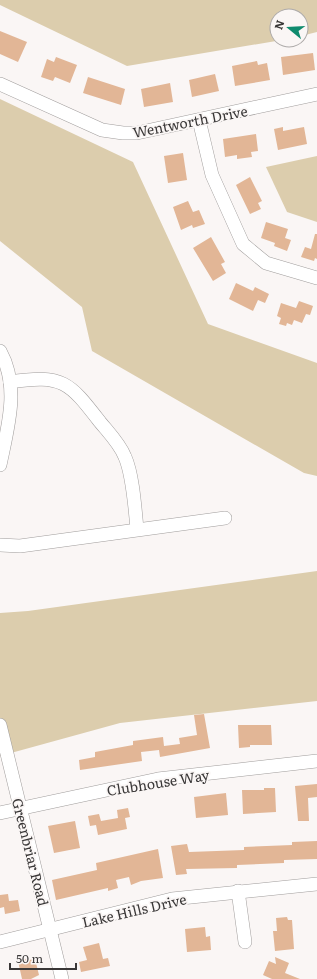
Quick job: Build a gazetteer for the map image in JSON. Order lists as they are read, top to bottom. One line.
{"streets":{"street":["Wentworth Drive","Clubhouse Way","Greenbriar Road","Lake Hills Drive"]},"crossings":[["Clubhouse Way","Greenbriar Road"],["Greenbriar Road","Lake Hills Drive"]],"scale_bar":"50 m","north":"left"}
